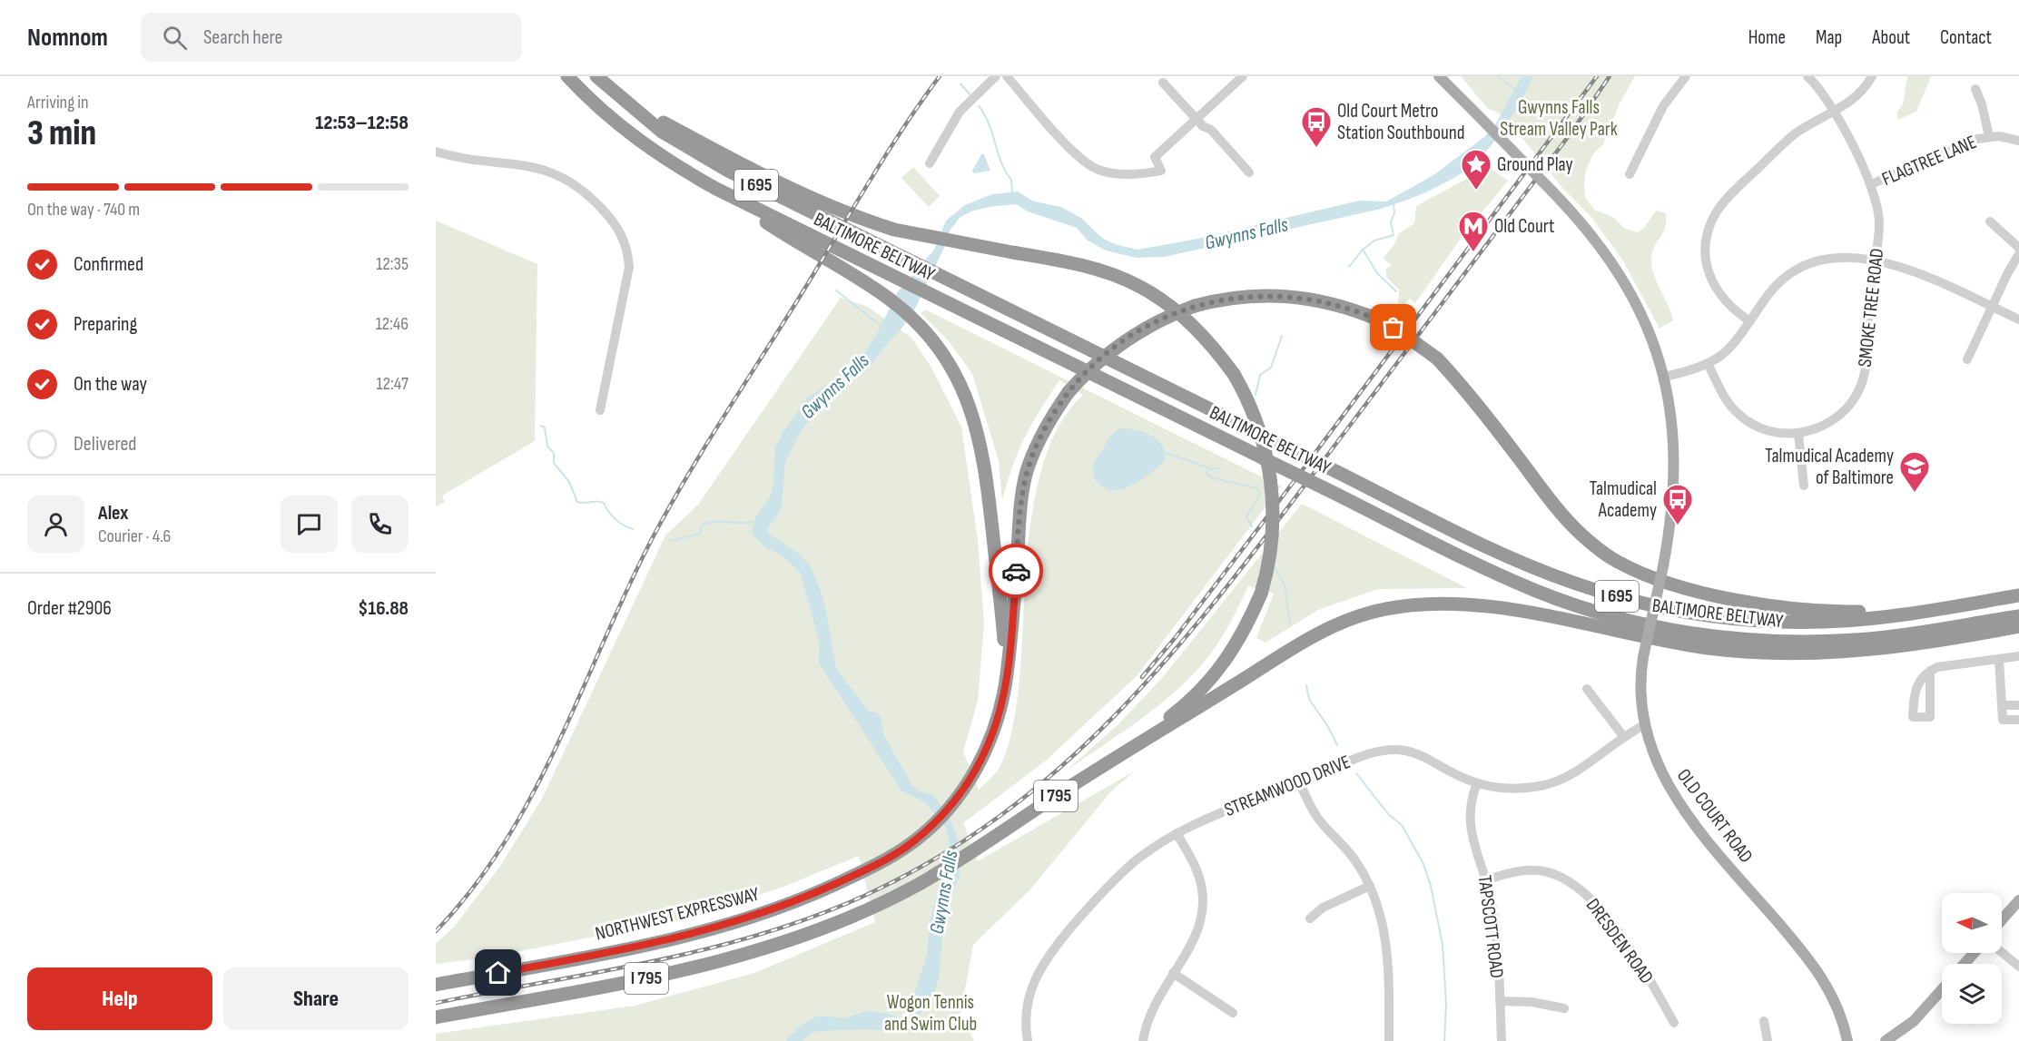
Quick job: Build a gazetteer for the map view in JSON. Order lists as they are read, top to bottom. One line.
{"streets":{"highway":["I 695","BALTIMORE BELTWAY","I 795","NORTHWEST EXPRESSWAY"],"main road":["OLD COURT ROAD"],"street":["FLAGTREE LANE","SMOKE TREE ROAD","STREAMWOOD DRIVE","TAPSCOTT ROAD","DRESDEN ROAD"]},"crossings":[["FLAGTREE LANE","SMOKE TREE ROAD"],["STREAMWOOD DRIVE","OLD COURT ROAD"],["STREAMWOOD DRIVE","TAPSCOTT ROAD"],["TAPSCOTT ROAD","DRESDEN ROAD"]],"water":["Gwynns Falls"],"parks":["Gwynns Falls Stream Valley Park","Wogon Tennis and Swim Club"],"places":{"bus stop":["Old Court Metro Station Southbound","Talmudical Academy"],"place":["Ground Play"],"metro station":["Old Court"],"school or university":["Talmudical Academy of Baltimore"]},"north":"left","page":{"header":"Nomnom","search":"Search here","nav":["Home","Map","About","Contact"],"heading":["3 min","Arriving in","12:53–12:58"],"panel":["Alex","Courier · 4.6","Order #2906","$16.88"],"bar":"On the way · 740 m","list":[["Confirmed","12:35"],["Preparing","12:46"],["On the way","12:47"],"Delivered"],"buttons":["Help","Share"]}}
